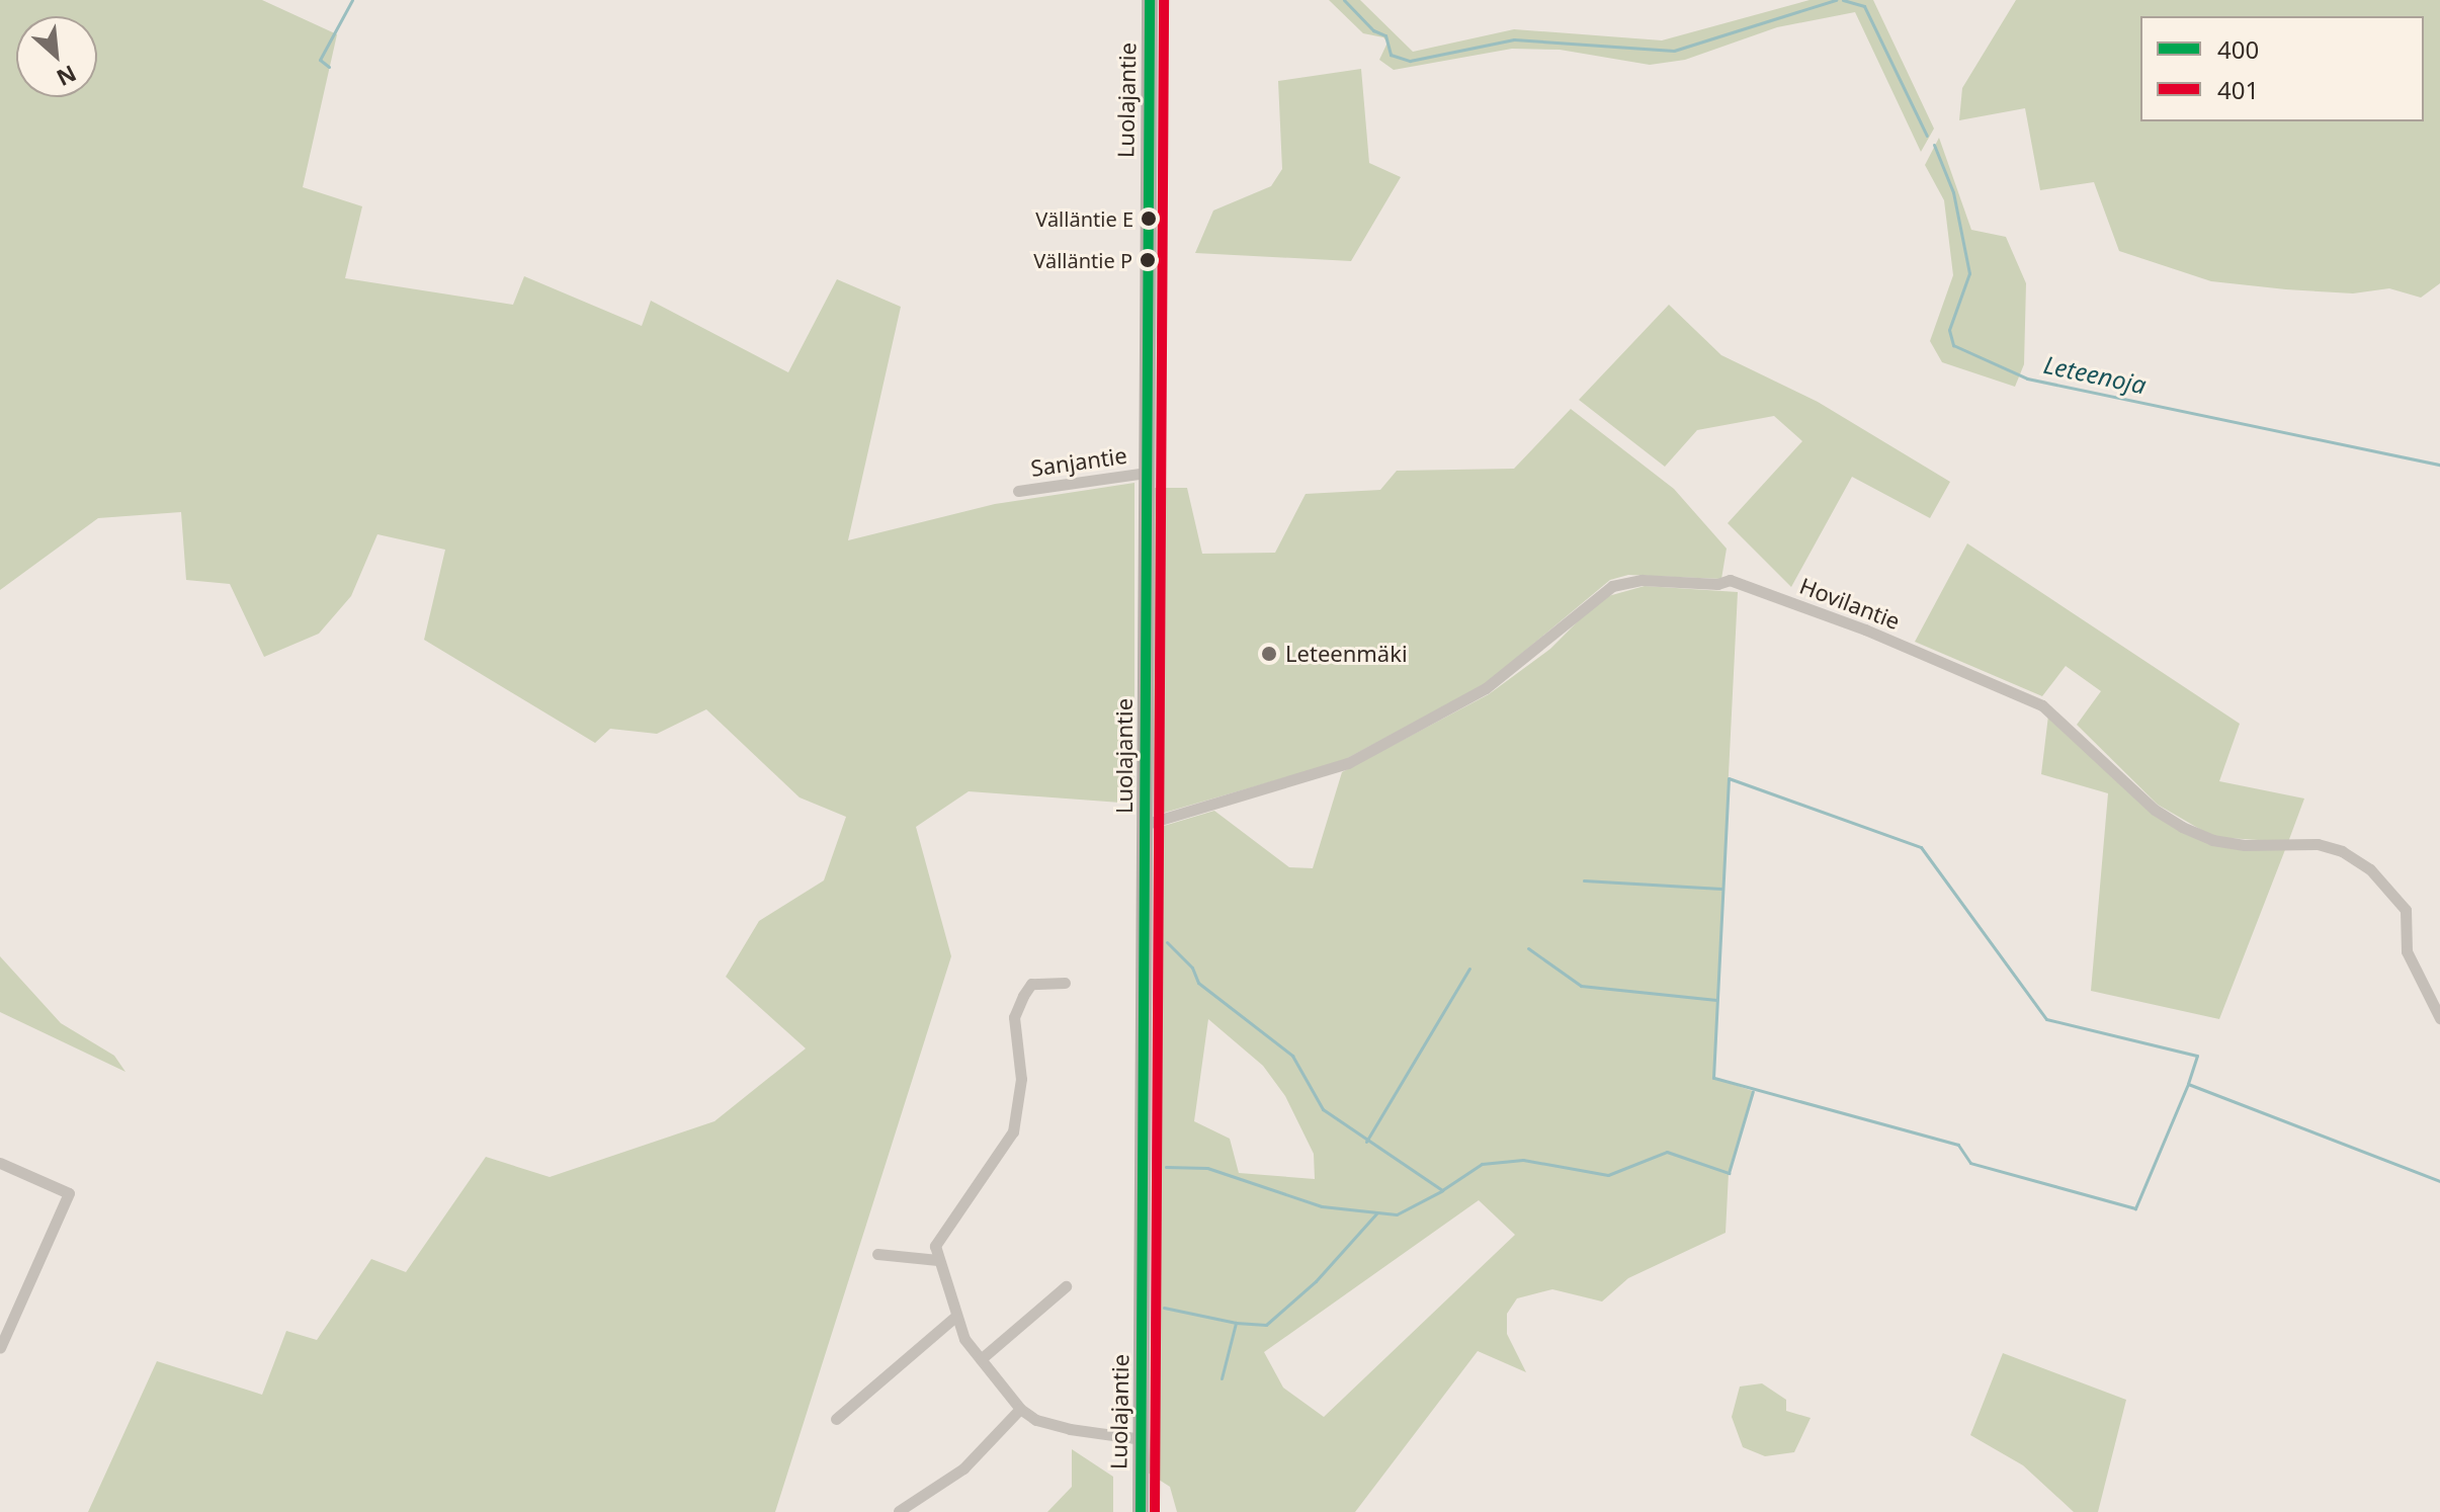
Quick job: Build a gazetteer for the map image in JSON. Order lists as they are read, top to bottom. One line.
{"streets":{"main road":["Luolajantie"],"street":["Sanjantie","Hovilantie"]},"crossings":[["Luolajantie","Sanjantie"],["Luolajantie","Hovilantie"]],"water":["Leteenoja"],"places":["Välläntie E","Välläntie P","Leteenmäki"],"lines":["transit line 400","transit line 401"],"legend":["400","401"],"north":"bottom right"}
